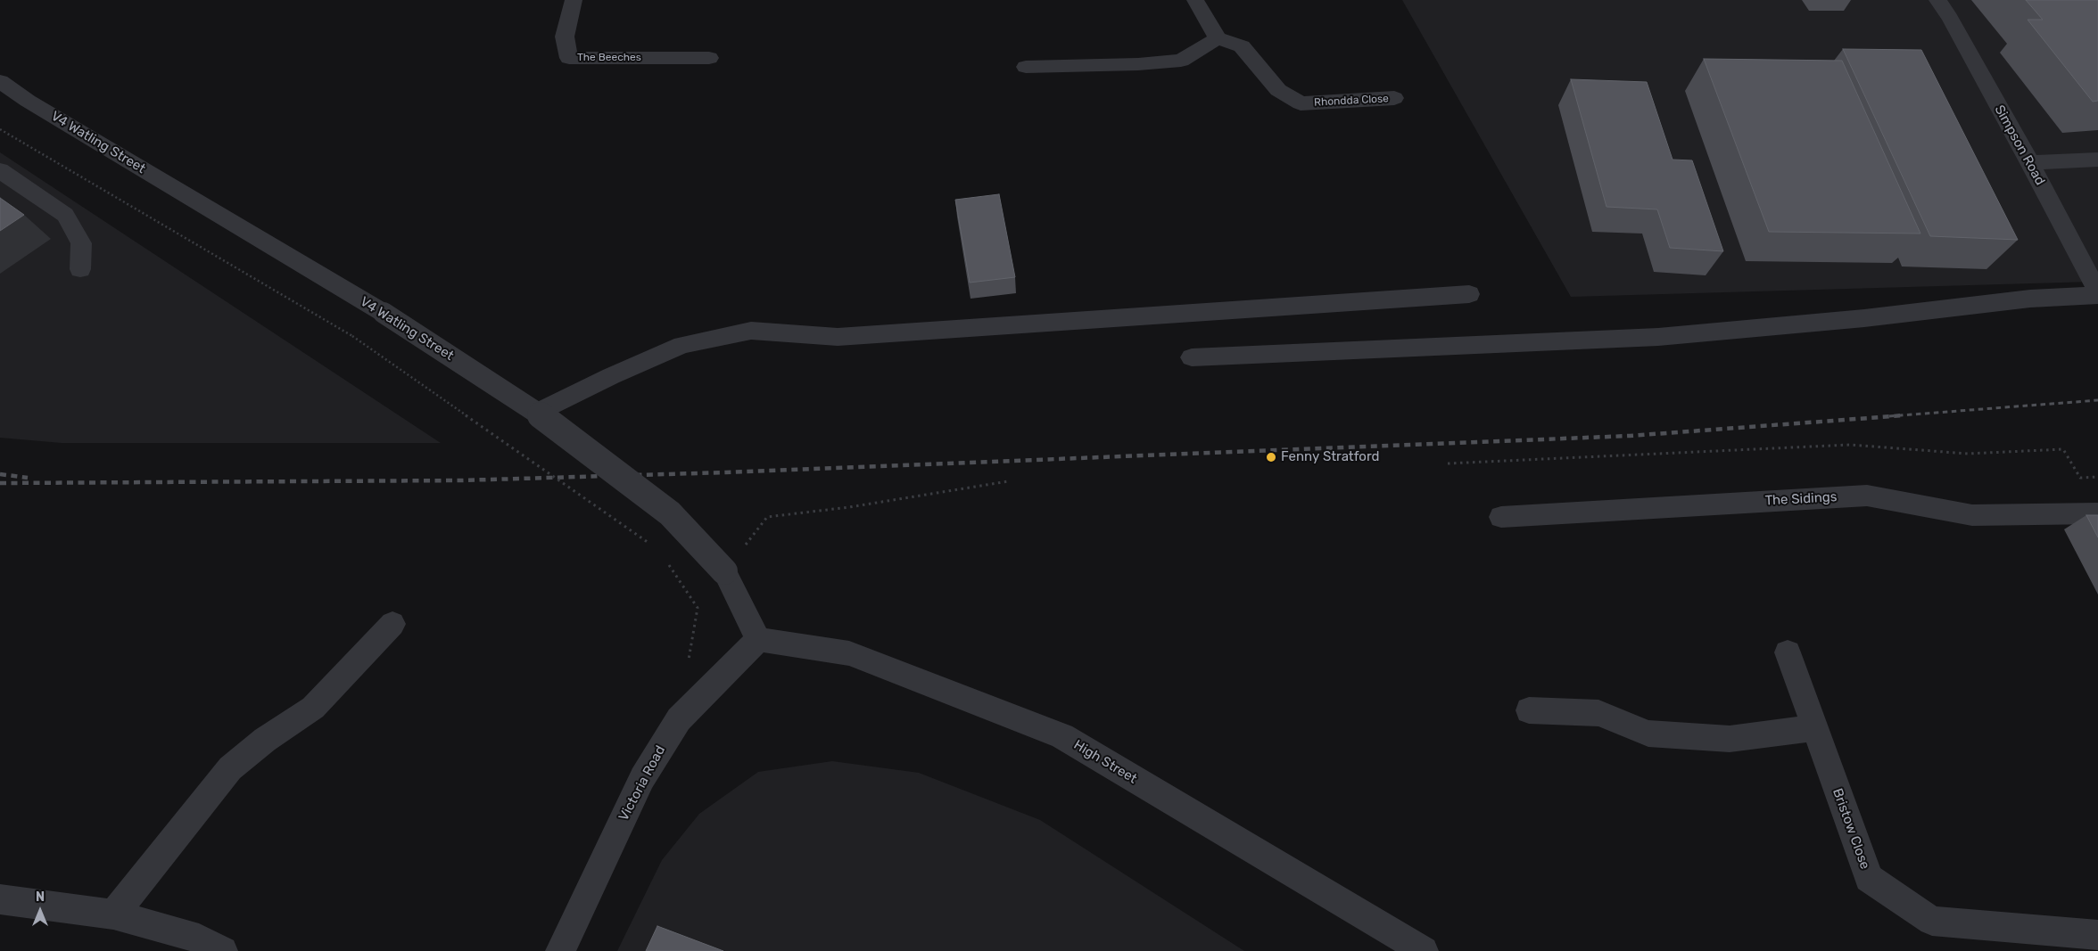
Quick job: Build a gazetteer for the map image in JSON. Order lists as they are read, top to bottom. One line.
{"streets":{"street":["The Beeches","Rhondda Close","V4 Watling Street","Simpson Road","The Sidings","High Street","Victoria Road","Bristow Close"]},"crossings":[["V4 Watling Street","High Street"],["V4 Watling Street","Victoria Road"],["High Street","Victoria Road"]],"places":["Fenny Stratford"],"north":"top"}
